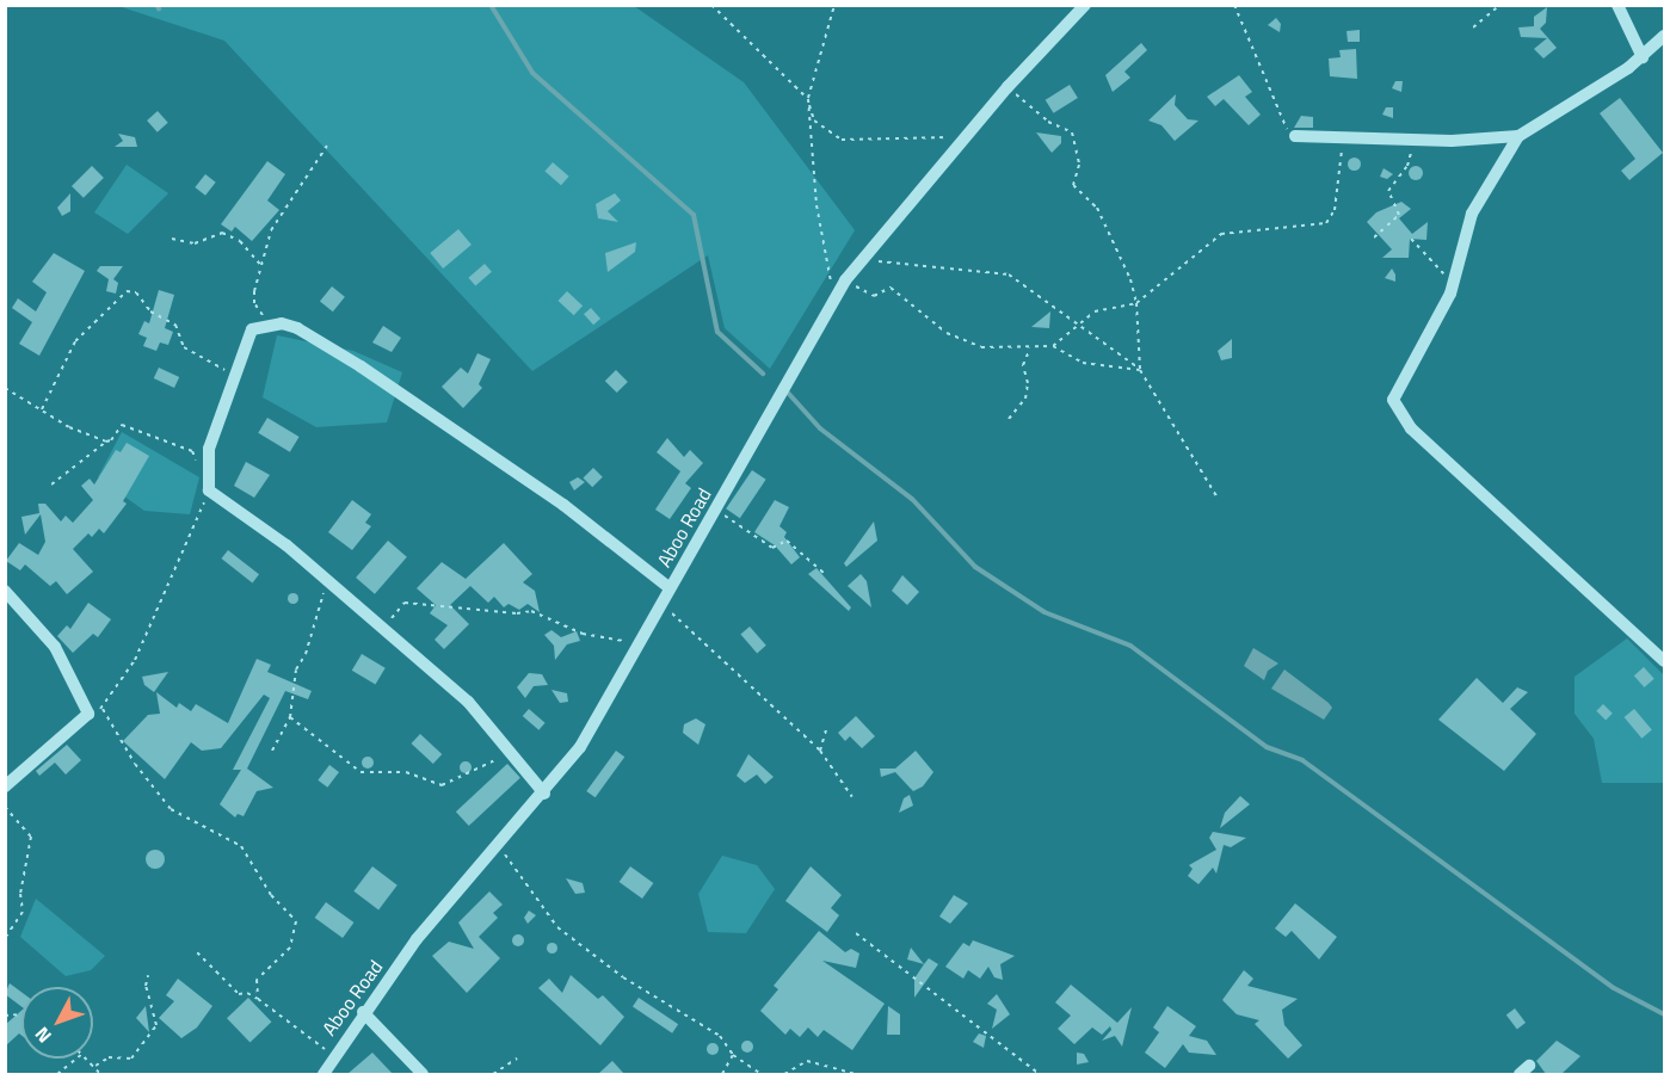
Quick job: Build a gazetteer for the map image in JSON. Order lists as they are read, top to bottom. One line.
{"streets":{"street":["Aboo Road"]},"north":"bottom left"}
